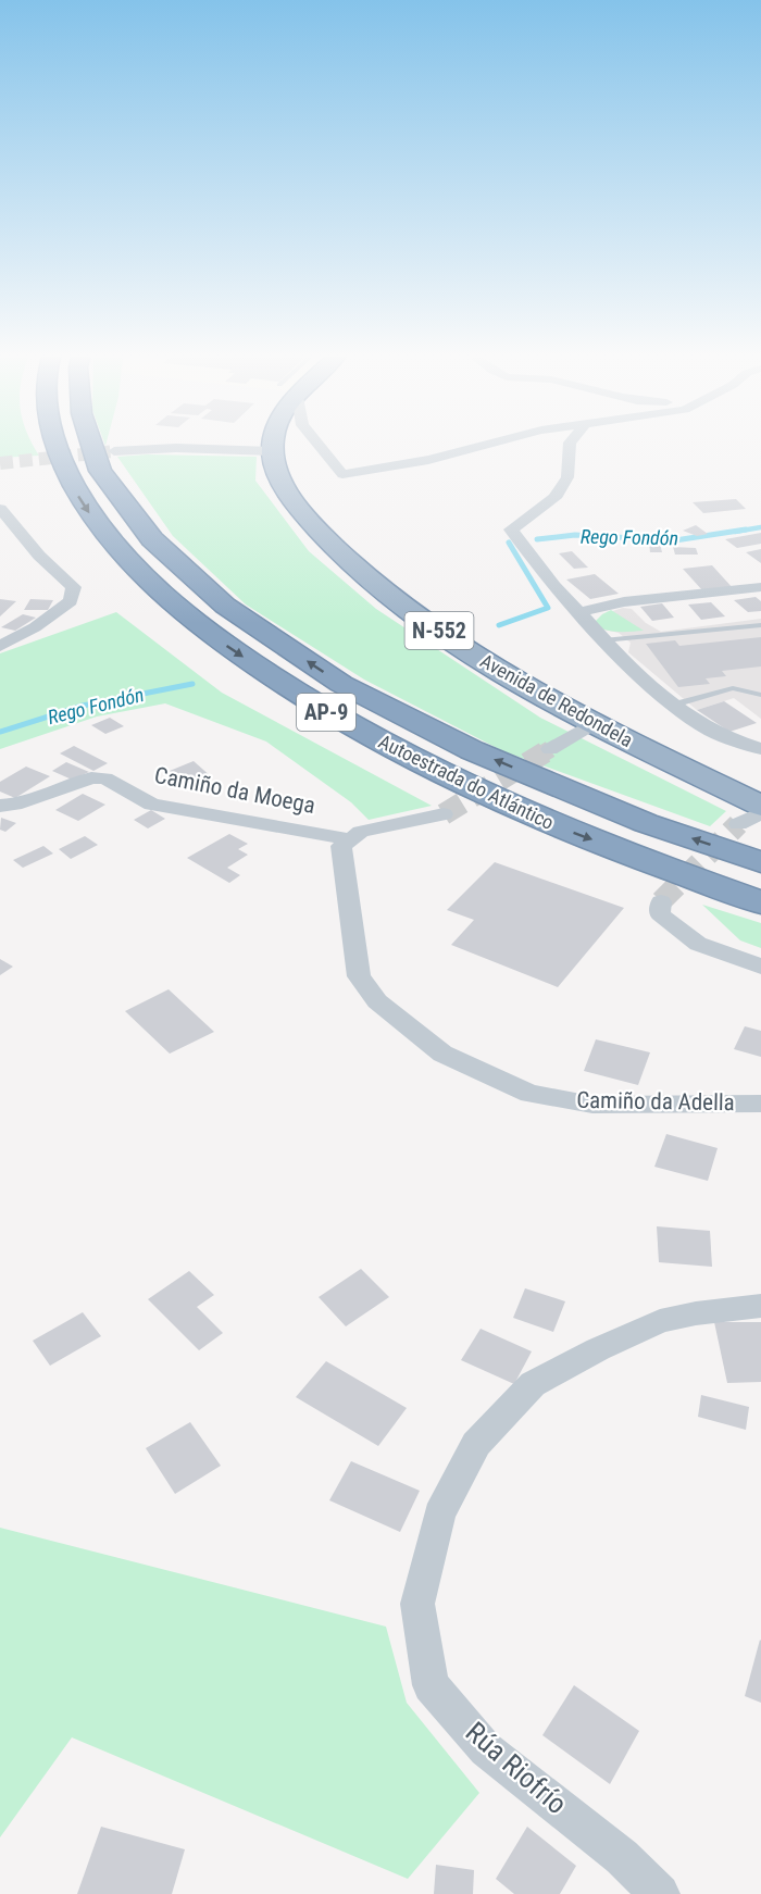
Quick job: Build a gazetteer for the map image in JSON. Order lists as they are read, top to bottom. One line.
{"streets":{"highway":["N-552","Avenida de Redondela","AP-9","Autoestrada do Atlántico"],"street":["Camiño da Moega","Camiño da Adella","Rúa Riofrío"]},"crossings":[["Camiño da Moega","Camiño da Adella"]],"water":["Rego Fondón"]}
